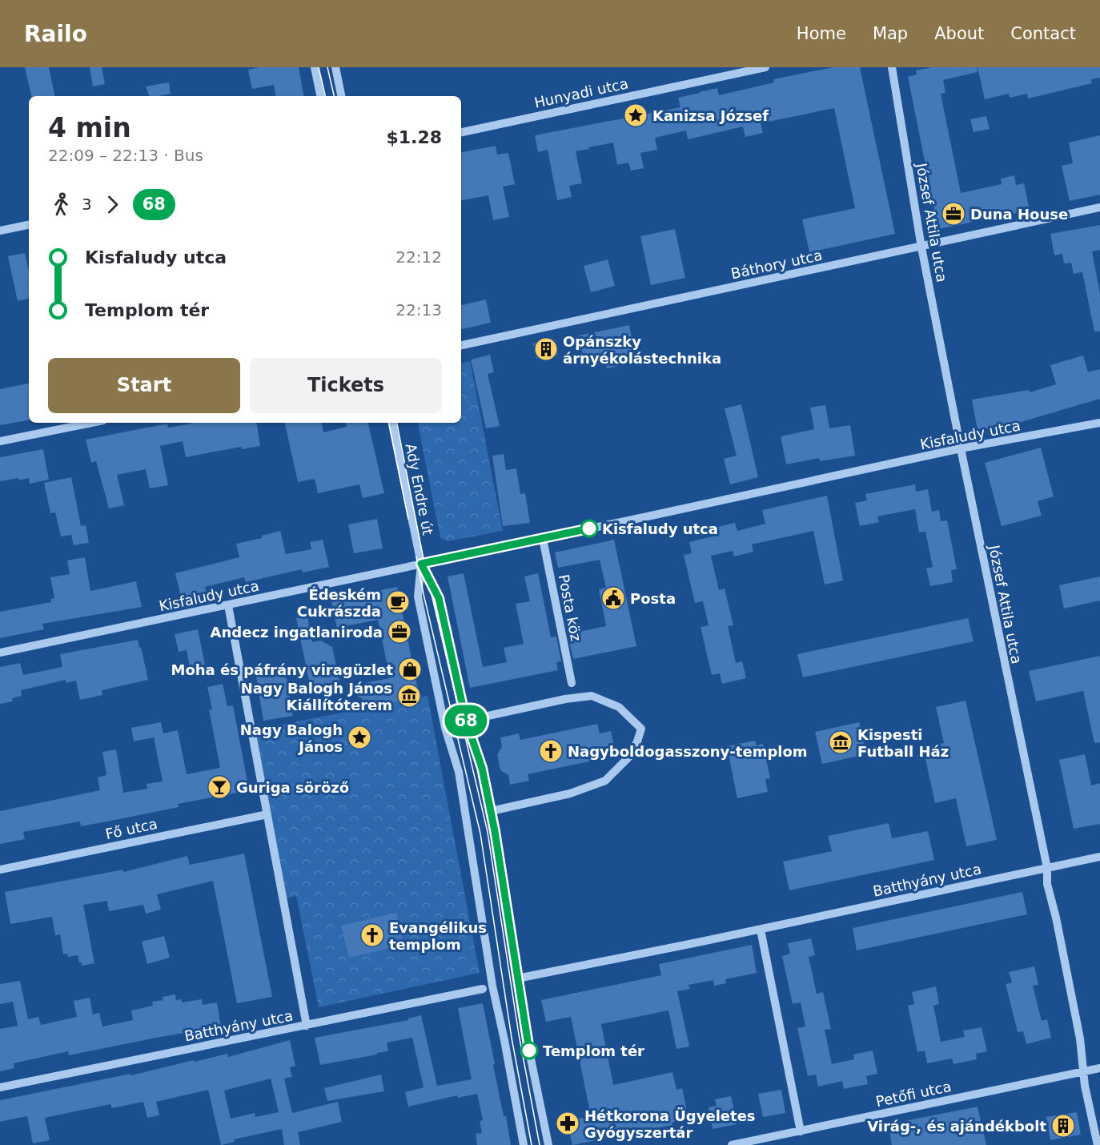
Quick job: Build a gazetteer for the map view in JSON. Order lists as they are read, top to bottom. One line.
{"streets":{"street":["Hunyadi utca","József Attila utca","Báthory utca","Kisfaludy utca","Ady Endre út","Posta köz","Fő utca","Batthyány utca","Petőfi utca"]},"crossings":[["József Attila utca","Báthory utca"],["József Attila utca","Kisfaludy utca"],["József Attila utca","Batthyány utca"],["József Attila utca","Petőfi utca"],["Kisfaludy utca","Ady Endre út"],["Kisfaludy utca","Posta köz"],["Ady Endre út","Batthyány utca"]],"places":{"place":["Kanizsa József","Nagy Balogh János"],"office":["Duna House","Andecz ingatlaniroda"],"building":["Opánszky árnyékolástechnika","Virág-, és ajándékbolt"],"other":["Kisfaludy utca","Templom tér"],"public building":["Posta"],"cafe":["Édeském Cukrászda"],"shop":["Moha és páfrány viragüzlet"],"museum":["Nagy Balogh János Kiállítóterem","Kispesti Futball Ház"],"church":["Nagyboldogasszony-templom","Evangélikus templom"],"bar":["Guriga söröző"],"pharmacy":["Hétkorona Ügyeletes Gyógyszertár"]},"lines":["bus line 68"],"page":{"header":"Railo","nav":["Home","Map","About","Contact"],"on_map":"68","heading":["4 min","22:09 – 22:13 · Bus","$1.28"],"legs":["3","68"],"list":[{"name":"Kisfaludy utca","value":"22:12"},{"name":"Templom tér","value":"22:13"}],"buttons":["Start","Tickets"]}}
